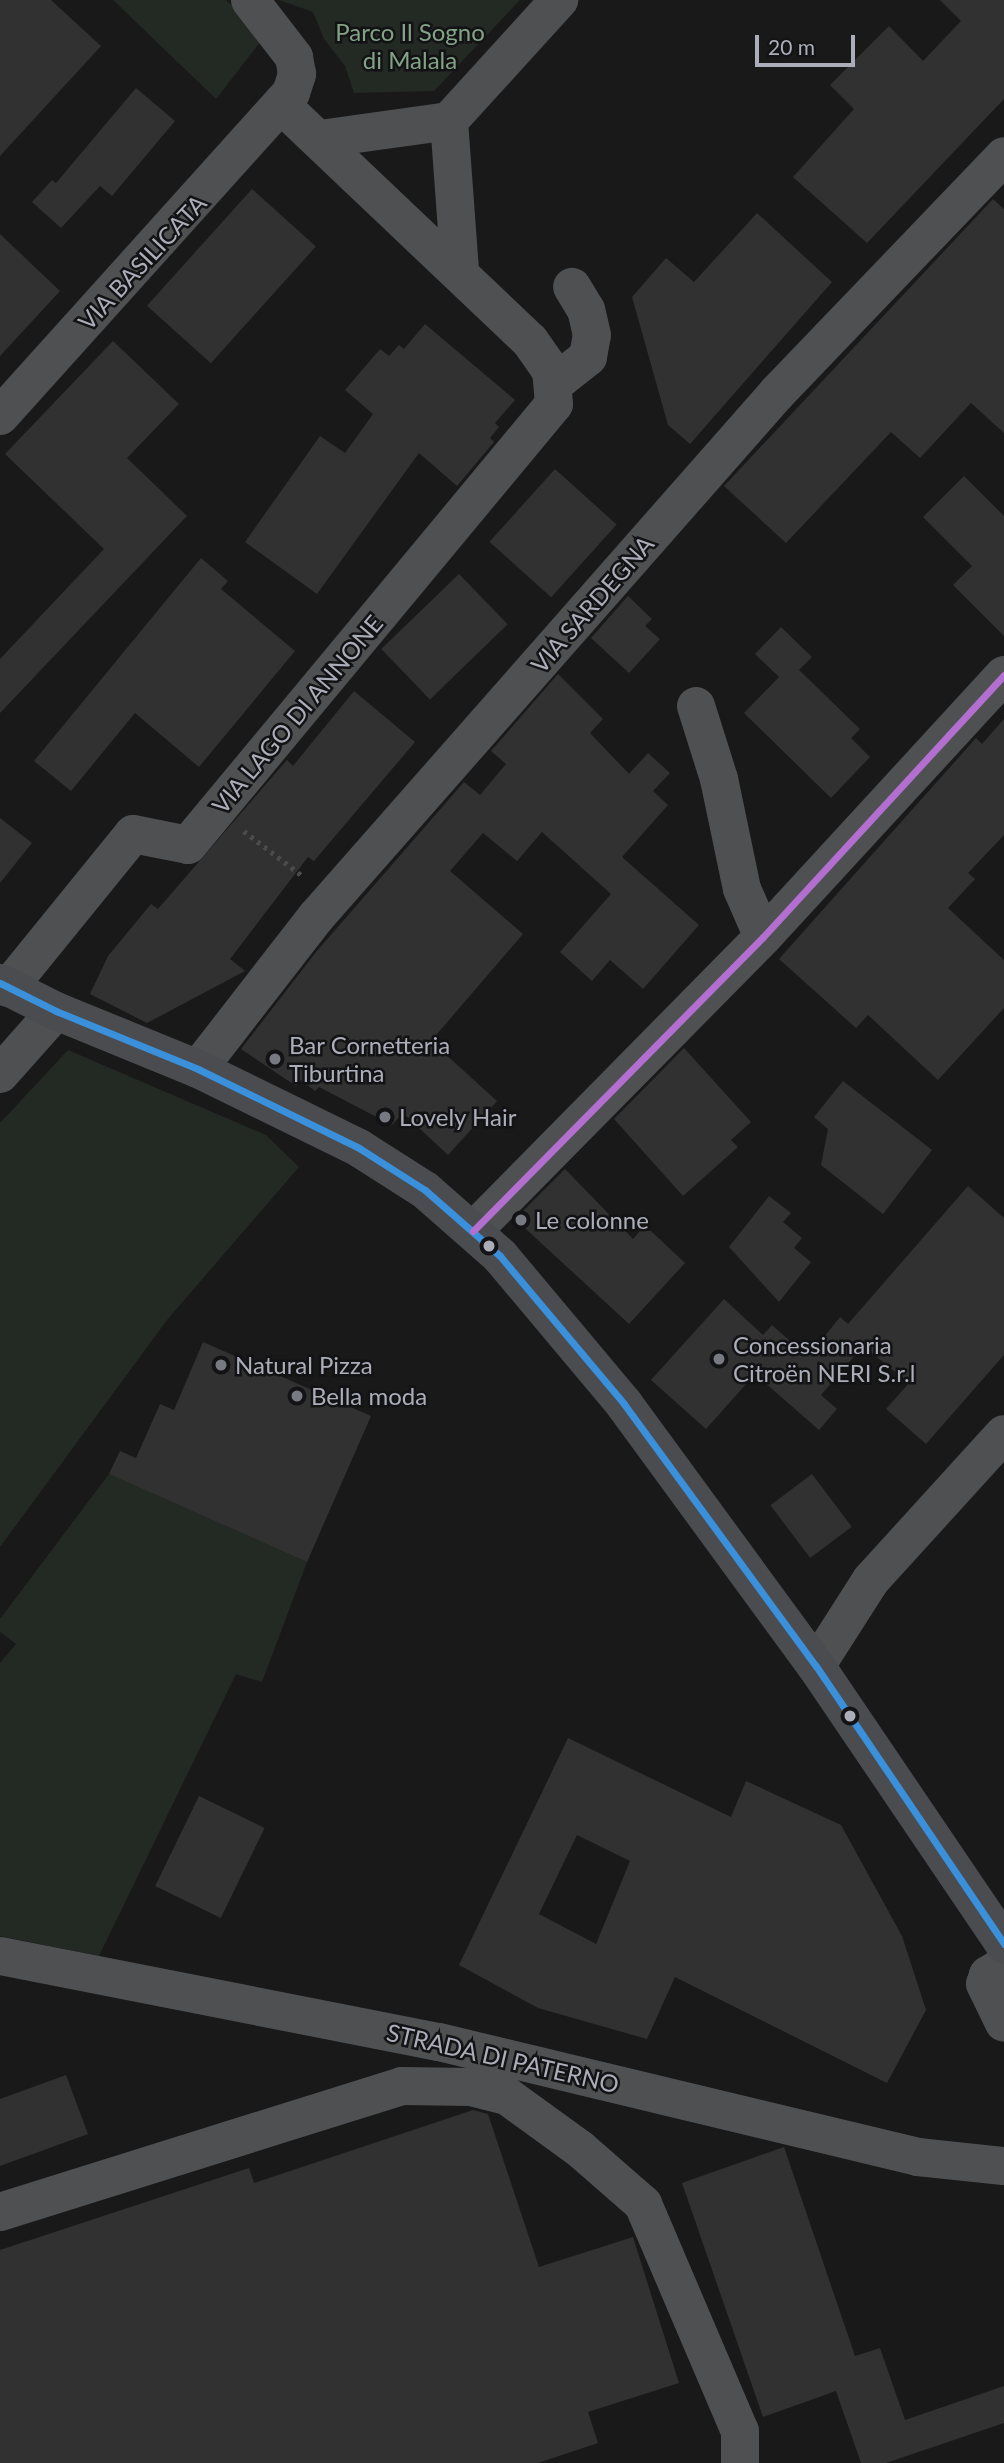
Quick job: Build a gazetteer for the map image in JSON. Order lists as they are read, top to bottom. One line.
{"streets":{"street":["VIA BASILICATA","VIA SARDEGNA","VIA LAGO DI ANNONE","STRADA DI PATERNO"]},"parks":["Parco Il Sogno di Malala"],"places":["Bar Cornetteria Tiburtina","Lovely Hair","Le colonne","Concessionaria Citroën NERI S.r.l","Natural Pizza","Bella moda"],"scale_bar":"20 m"}
